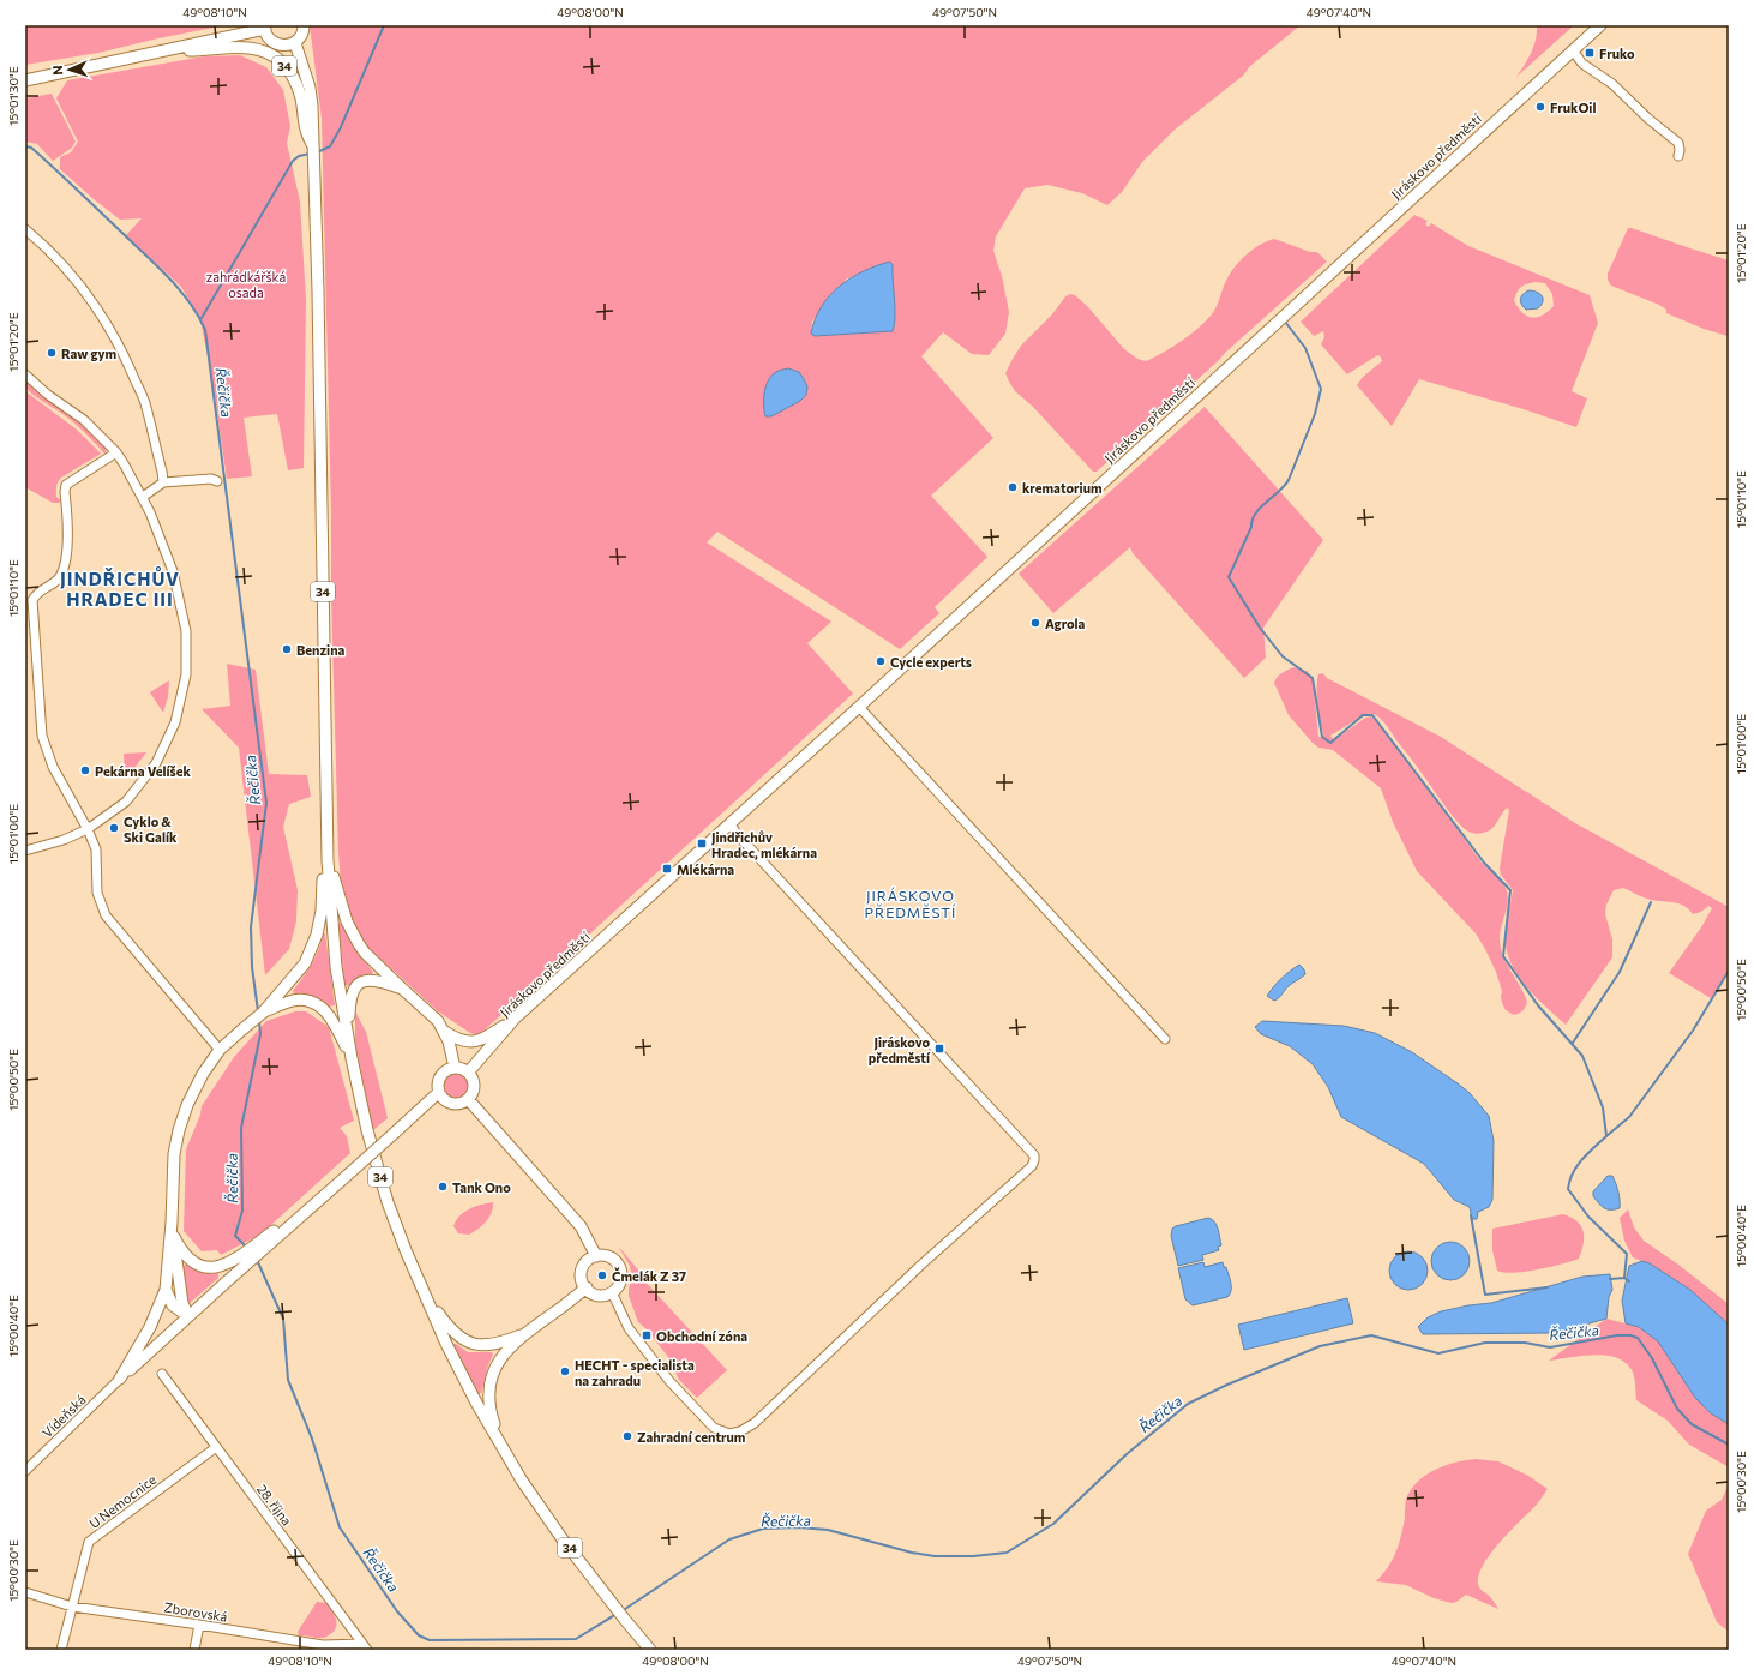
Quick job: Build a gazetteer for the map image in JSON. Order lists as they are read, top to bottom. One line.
{"streets":{"main road":["34","Jiráskovo předměstí"],"street":["Vídeňská","U Nemocnice","28. října","Zborovská"]},"crossings":[["U Nemocnice","28. října"],["U Nemocnice","Zborovská"],["28. října","Zborovská"]],"districts":["JINDŘICHŮV HRADEC III","JIRÁSKOVO PŘEDMĚSTÍ"],"water":["Řečička"],"parks":["zahrádkářšká osada"],"places":{"transit":["Fruko","Jindřichův Hradec, mlékárna","Mlékárna","Jiráskovo předměstí","Obchodní zóna"],"other":["FrukOil","Raw gym","krematorium","Agrola","Benzina","Cycle experts","Pekárna Velíšek","Cyklo & Ski Galík","Tank Ono","Čmelák Z 37","HECHT - specialista na zahradu","Zahradní centrum"]},"north":"left","coordinates":["49°08'10\"N","49°08'00\"N","49°07'50\"N","49°07'40\"N","15°01'30\"E","15°01'20\"E","15°01'10\"E","15°01'00\"E","15°00'50\"E","15°00'40\"E","15°00'30\"E"]}
